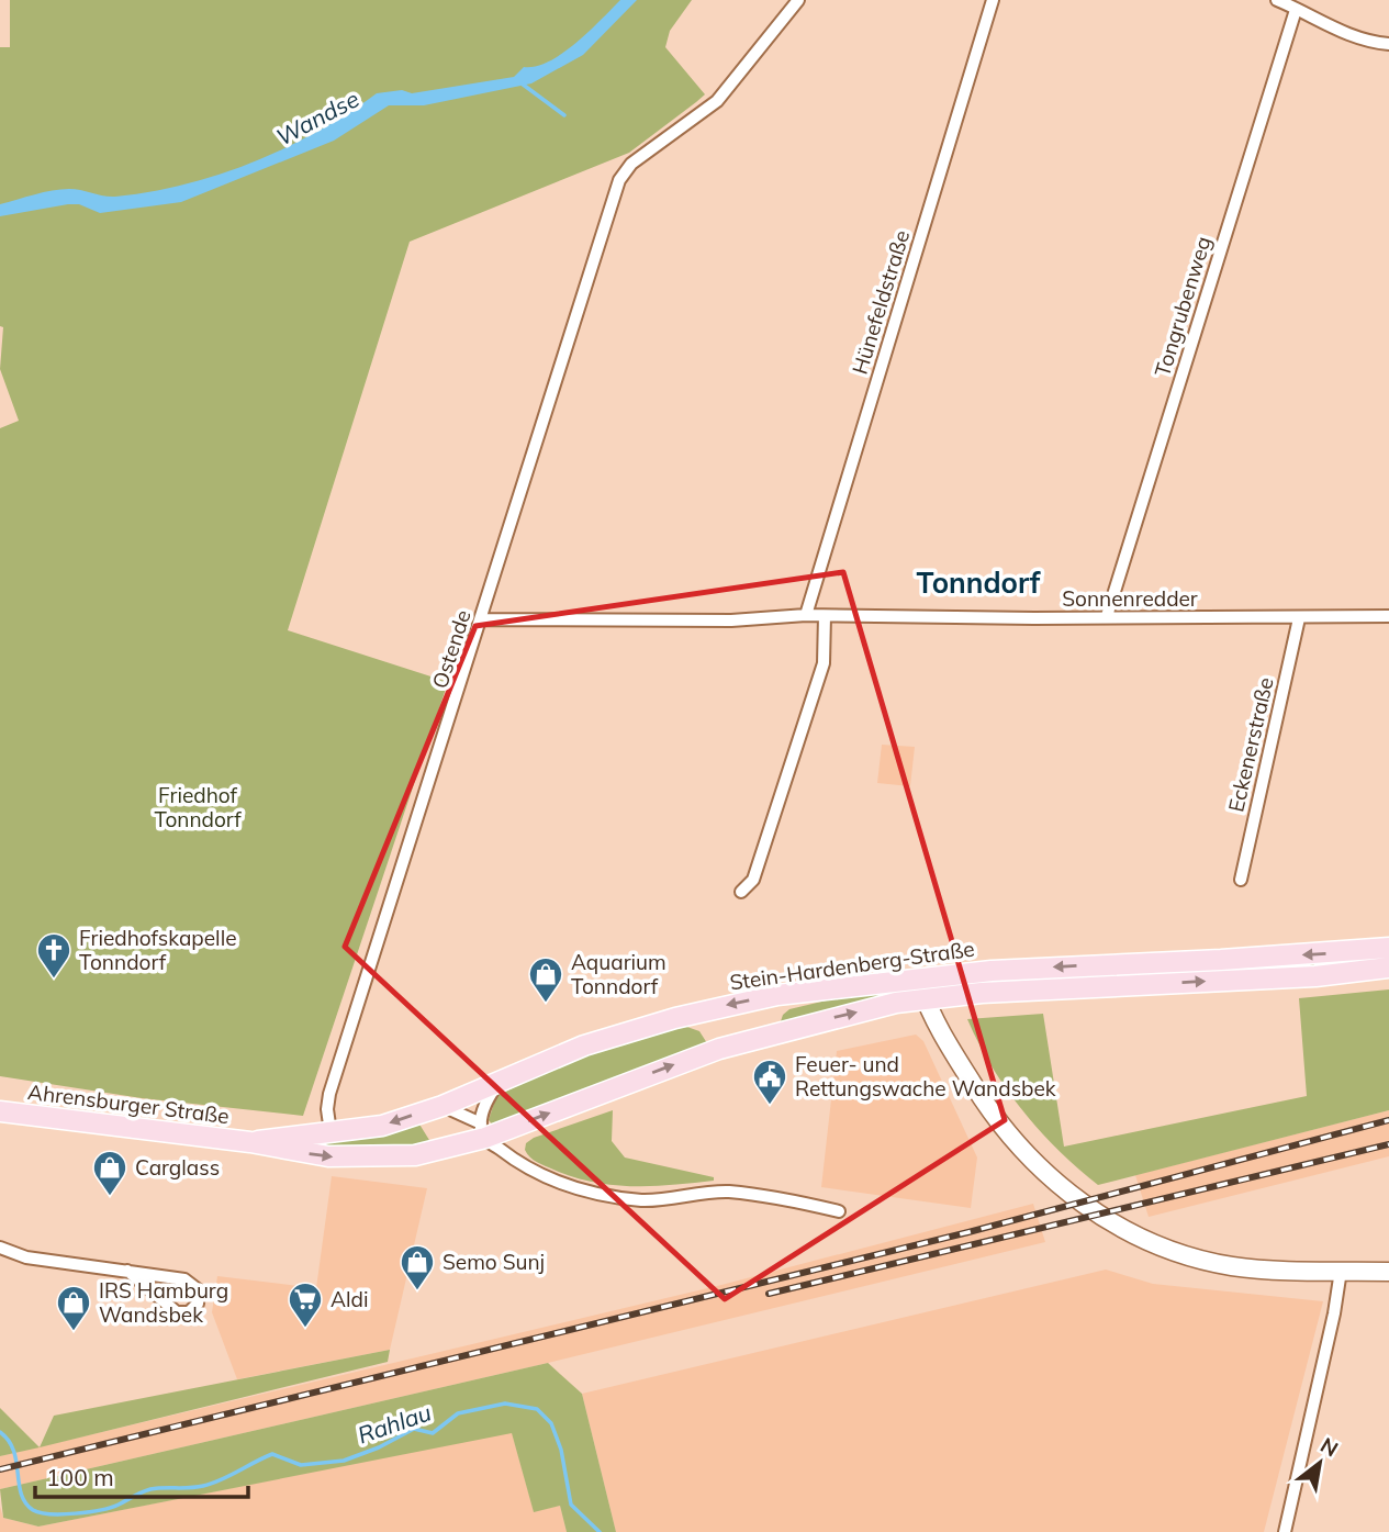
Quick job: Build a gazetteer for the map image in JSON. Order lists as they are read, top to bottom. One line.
{"streets":{"main road":["Stein-Hardenberg-Straße","Ahrensburger Straße"],"street":["Hünefeldstraße","Tongrubenweg","Sonnenredder","Ostende","Eckenerstraße"]},"crossings":[["Hünefeldstraße","Sonnenredder"],["Tongrubenweg","Sonnenredder"],["Sonnenredder","Ostende"],["Sonnenredder","Eckenerstraße"],["Ostende","Stein-Hardenberg-Straße"],["Stein-Hardenberg-Straße","Ahrensburger Straße"]],"districts":["Tonndorf"],"water":["Wandse","Rahlau"],"parks":["Friedhof Tonndorf"],"places":{"church":["Friedhofskapelle Tonndorf"],"shop":["Aquarium Tonndorf","Carglass","Semo Sunj","IRS Hamburg Wandsbek"],"public building":["Feuer- und Rettungswache Wandsbek"],"supermarket":["Aldi"]},"scale_bar":"100 m","north":"top right"}
